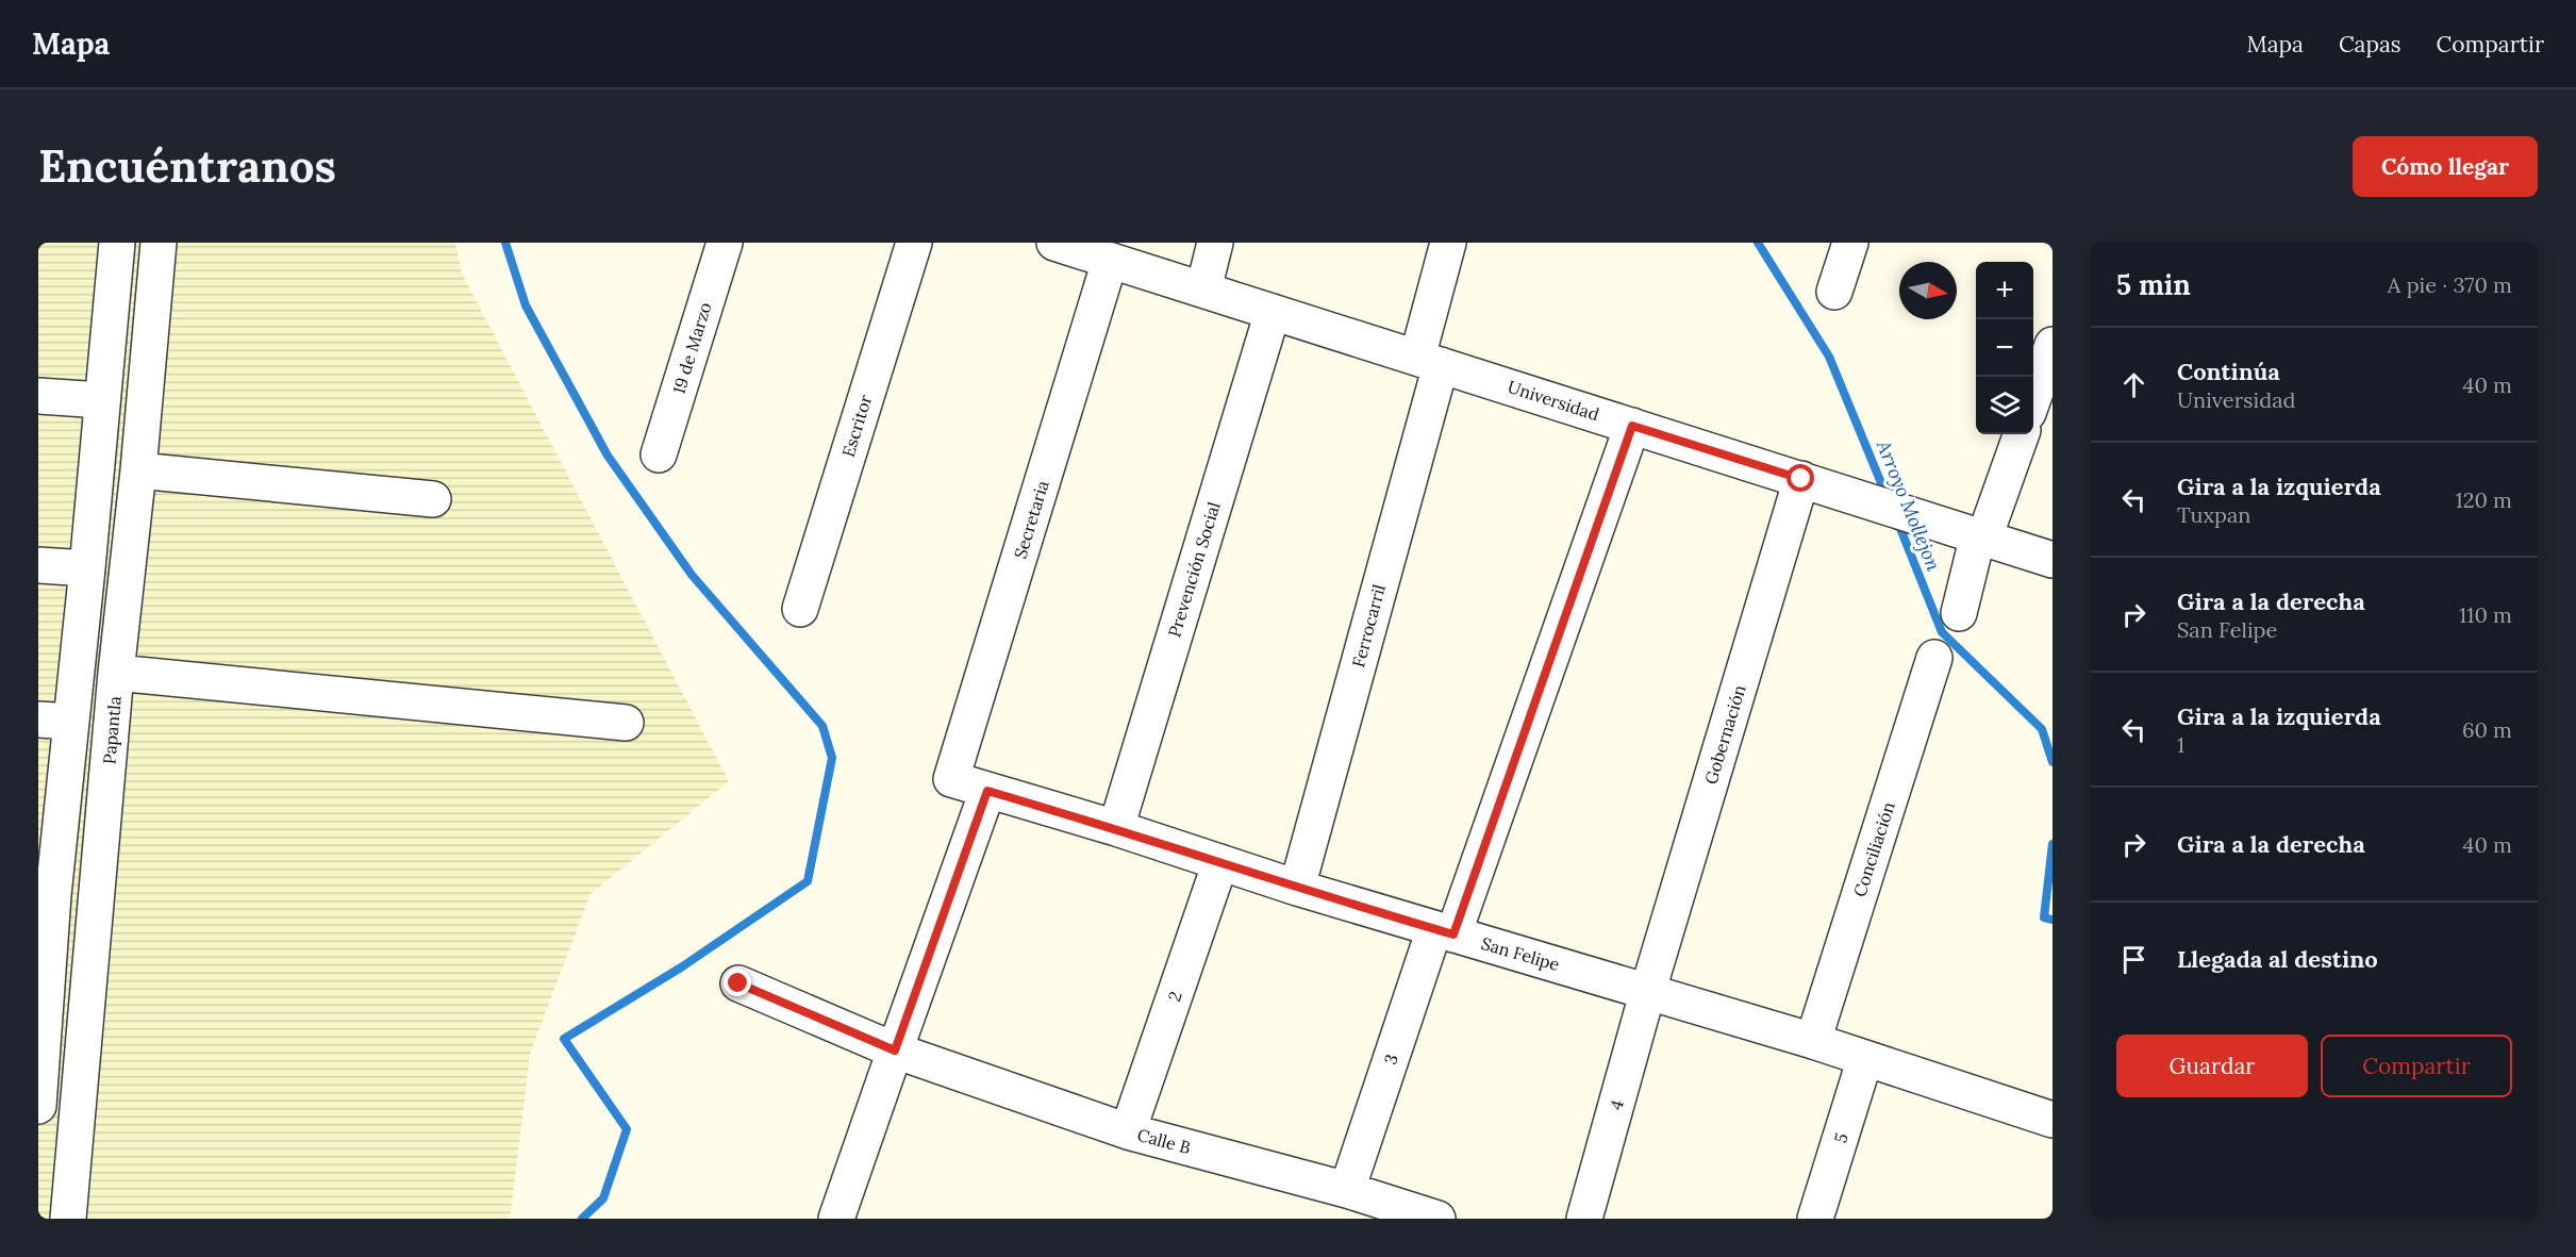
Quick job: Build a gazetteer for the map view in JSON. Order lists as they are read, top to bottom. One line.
{"streets":{"street":["19 de Marzo","Universidad","Escritor","Secretaria","Prevención Social","Ferrocarril","Papantla","Gobernación","Conciliación","San Felipe","2","3","4","5","Calle B"]},"crossings":[["Universidad","Secretaria"],["Universidad","Prevención Social"],["Universidad","Ferrocarril"],["Universidad","Gobernación"],["Universidad","3"],["Secretaria","San Felipe"],["Prevención Social","San Felipe"],["Ferrocarril","San Felipe"],["Gobernación","San Felipe"],["Gobernación","4"],["Conciliación","San Felipe"],["San Felipe","2"],["San Felipe","3"],["San Felipe","4"],["San Felipe","5"],["2","Calle B"],["3","Calle B"]],"water":["Arroyo Mollejon"],"north":"right","page":{"header":"Mapa","nav":["Mapa","Capas","Compartir"],"buttons":["Cómo llegar",["Guardar","Compartir"]],"title":"Encuéntranos","heading":["5 min","A pie · 370 m"],"map_buttons":["+","−"],"list":[["Continúa","Universidad","40 m"],["Gira a la izquierda","Tuxpan","120 m"],["Gira a la derecha","San Felipe","110 m"],["Gira a la izquierda","1","60 m"],["Gira a la derecha","40 m"],"Llegada al destino"]}}
